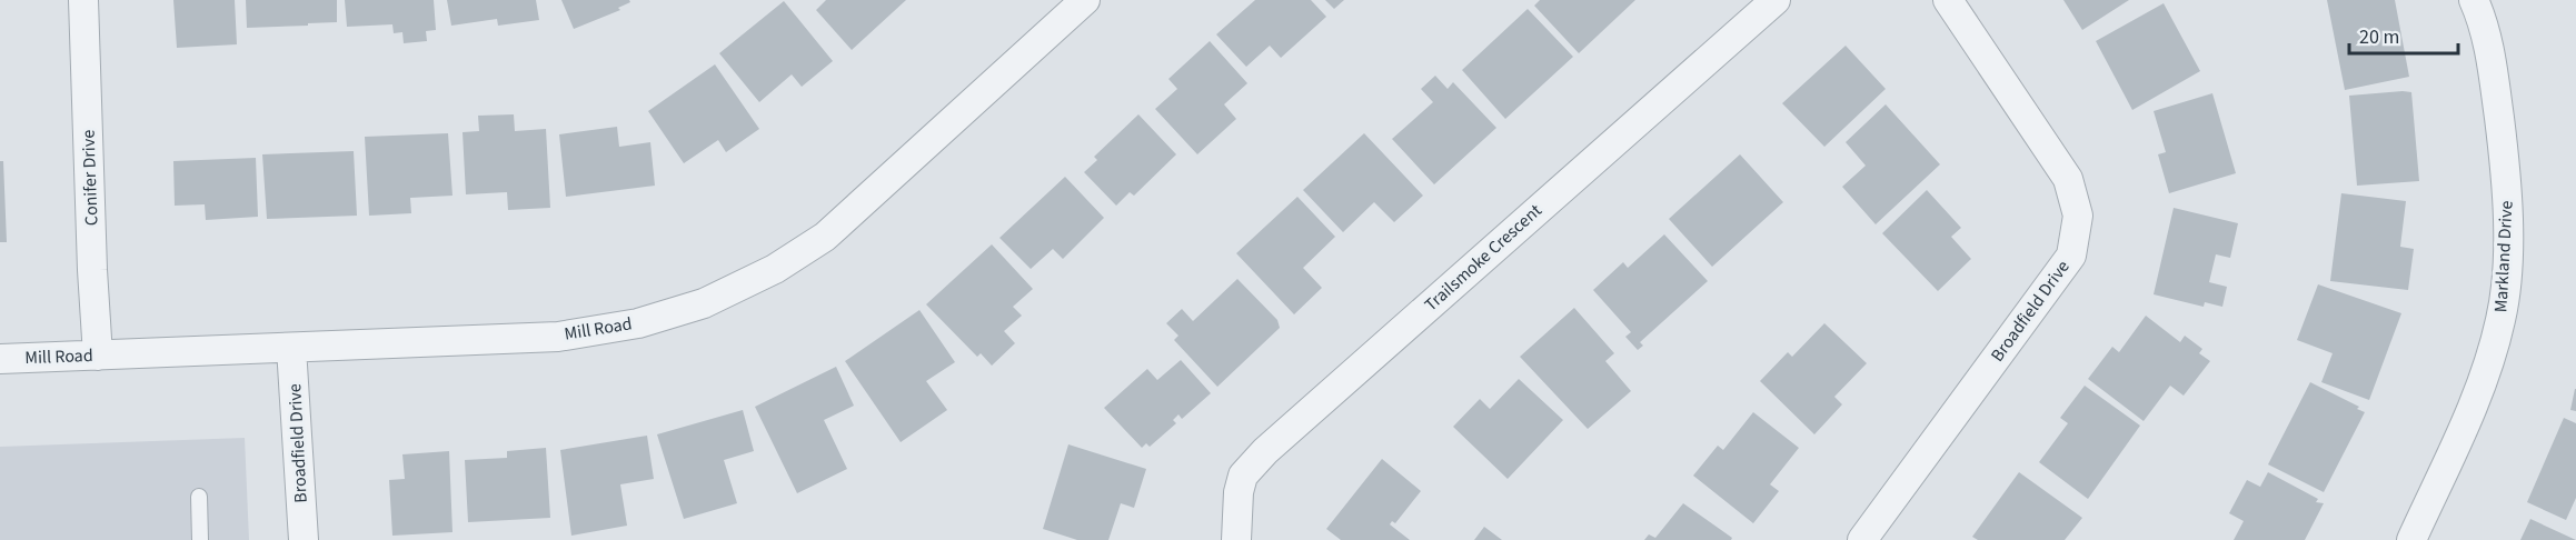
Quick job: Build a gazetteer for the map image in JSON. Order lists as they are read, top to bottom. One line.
{"streets":{"street":["Conifer Drive","Markland Drive","Trailsmoke Crescent","Broadfield Drive","Mill Road"]},"crossings":[["Conifer Drive","Mill Road"],["Broadfield Drive","Mill Road"]],"scale_bar":"20 m"}
